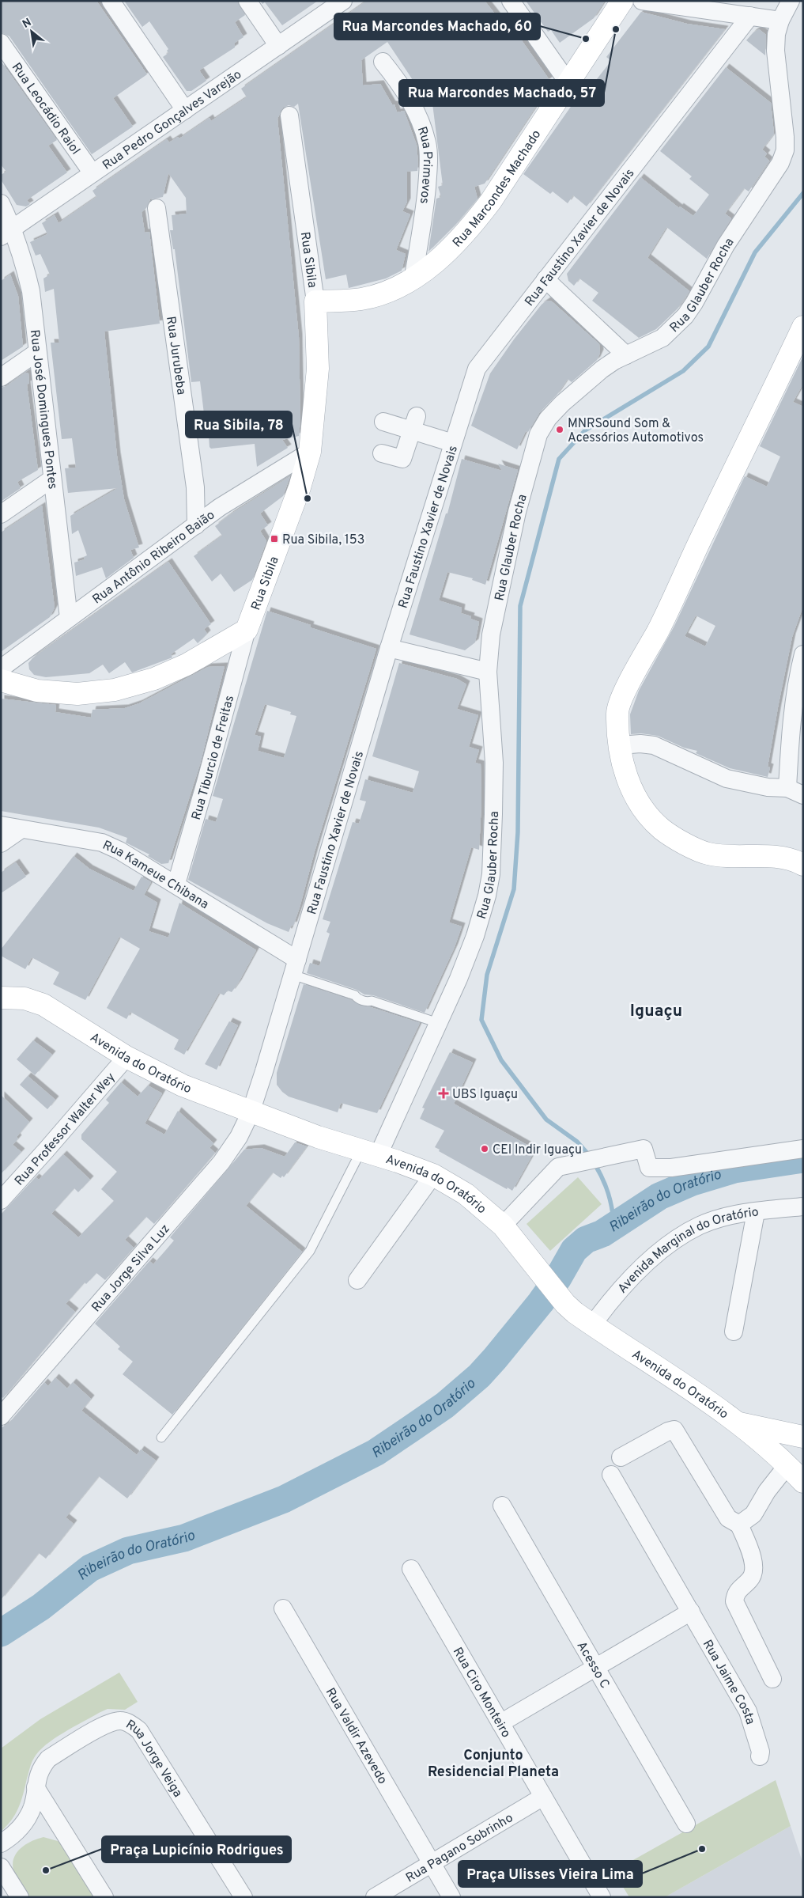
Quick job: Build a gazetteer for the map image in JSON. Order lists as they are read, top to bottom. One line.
{"streets":{"street":["Rua Leocádio Raiol","Rua Pedro Gonçalves Varejão","Rua Primevos","Rua Marcondes Machado","Rua Faustino Xavier de Novais","Rua Sibila","Rua Glauber Rocha","Rua Jurubeba","Rua José Domingues Pontes","Rua Antônio Ribeiro Baião","Rua Tiburcio de Freitas","Rua Kameue Chibana","Avenida do Oratório","Rua Professor Walter Wey","Avenida Marginal do Oratório","Rua Jorge Silva Luz","Acesso C","Rua Jaime Costa","Rua Ciro Monteiro","Rua Valdir Azevedo","Rua Jorge Veiga","Rua Pagano Sobrinho"]},"crossings":[["Rua Leocádio Raiol","Rua Pedro Gonçalves Varejão"],["Rua Pedro Gonçalves Varejão","Rua José Domingues Pontes"],["Rua Primevos","Rua Marcondes Machado"],["Rua Marcondes Machado","Rua Sibila"],["Rua Faustino Xavier de Novais","Rua Kameue Chibana"],["Rua Faustino Xavier de Novais","Avenida do Oratório"],["Rua Faustino Xavier de Novais","Rua Jorge Silva Luz"],["Rua Sibila","Rua Antônio Ribeiro Baião"],["Rua Sibila","Rua Tiburcio de Freitas"],["Rua Glauber Rocha","Avenida do Oratório"],["Rua Jurubeba","Rua Antônio Ribeiro Baião"],["Rua José Domingues Pontes","Rua Antônio Ribeiro Baião"],["Rua Tiburcio de Freitas","Rua Kameue Chibana"],["Avenida do Oratório","Rua Professor Walter Wey"],["Avenida do Oratório","Avenida Marginal do Oratório"],["Avenida do Oratório","Rua Jorge Silva Luz"],["Rua Ciro Monteiro","Rua Pagano Sobrinho"],["Rua Valdir Azevedo","Rua Pagano Sobrinho"]],"districts":["Iguaçu","Conjunto Residencial Planeta"],"water":["Ribeirão do Oratório"],"places":{"other":["Rua Marcondes Machado, 57","Rua Marcondes Machado, 60","MNRSound Som & Acessórios Automotivos","Rua Sibila, 78","CEI Indir Iguaçu","Praça Ulisses Vieira Lima","Praça Lupicínio Rodrigues"],"transit":["Rua Sibila, 153"],"health":["UBS Iguaçu"]},"north":"top left"}
